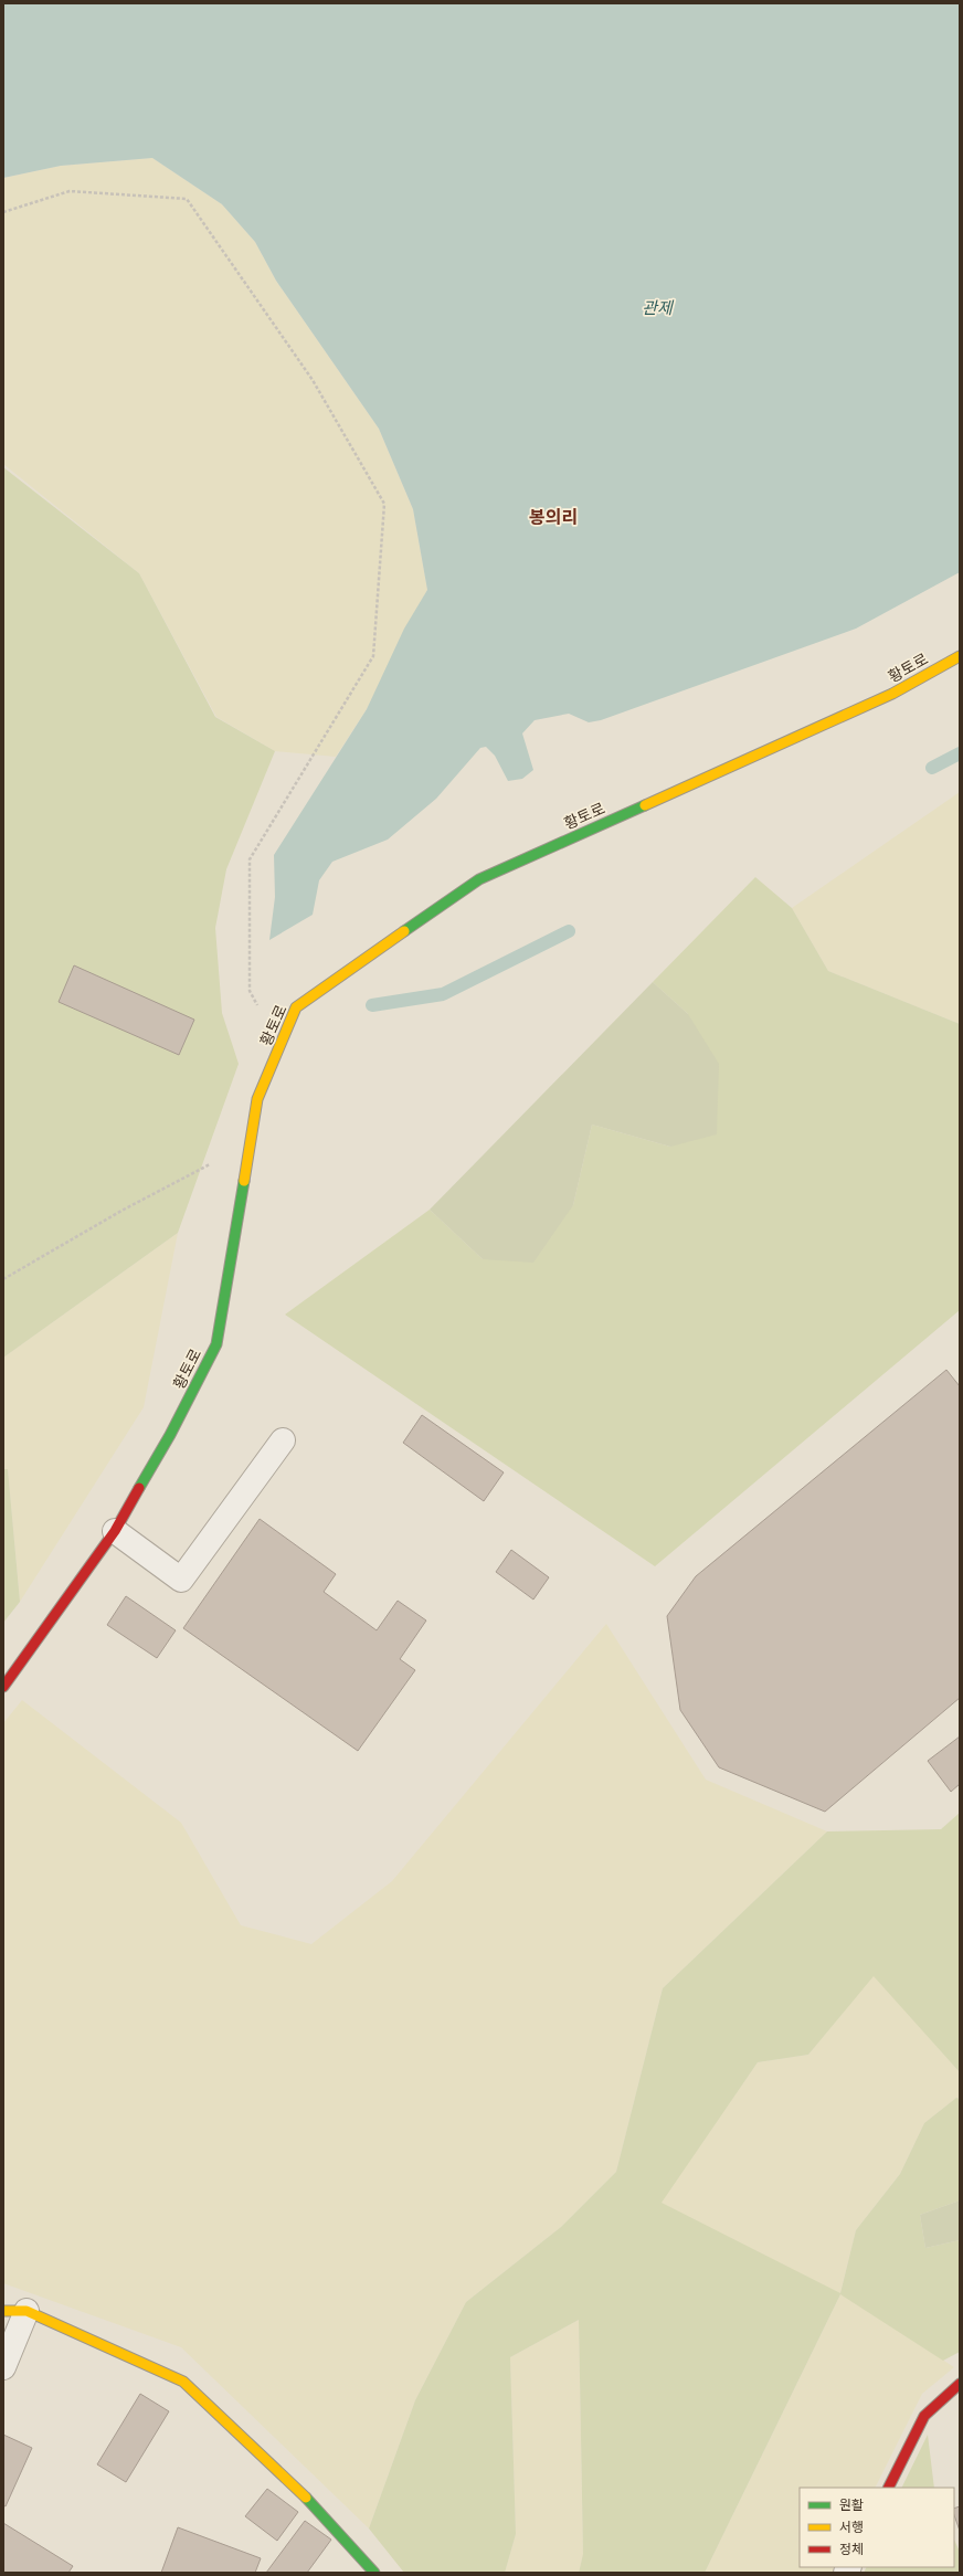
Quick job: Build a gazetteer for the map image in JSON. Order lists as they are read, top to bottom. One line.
{"streets":{"main road":["황토로"]},"districts":["봉의리"],"water":["관제"],"legend":["원활","서행","정체"]}
